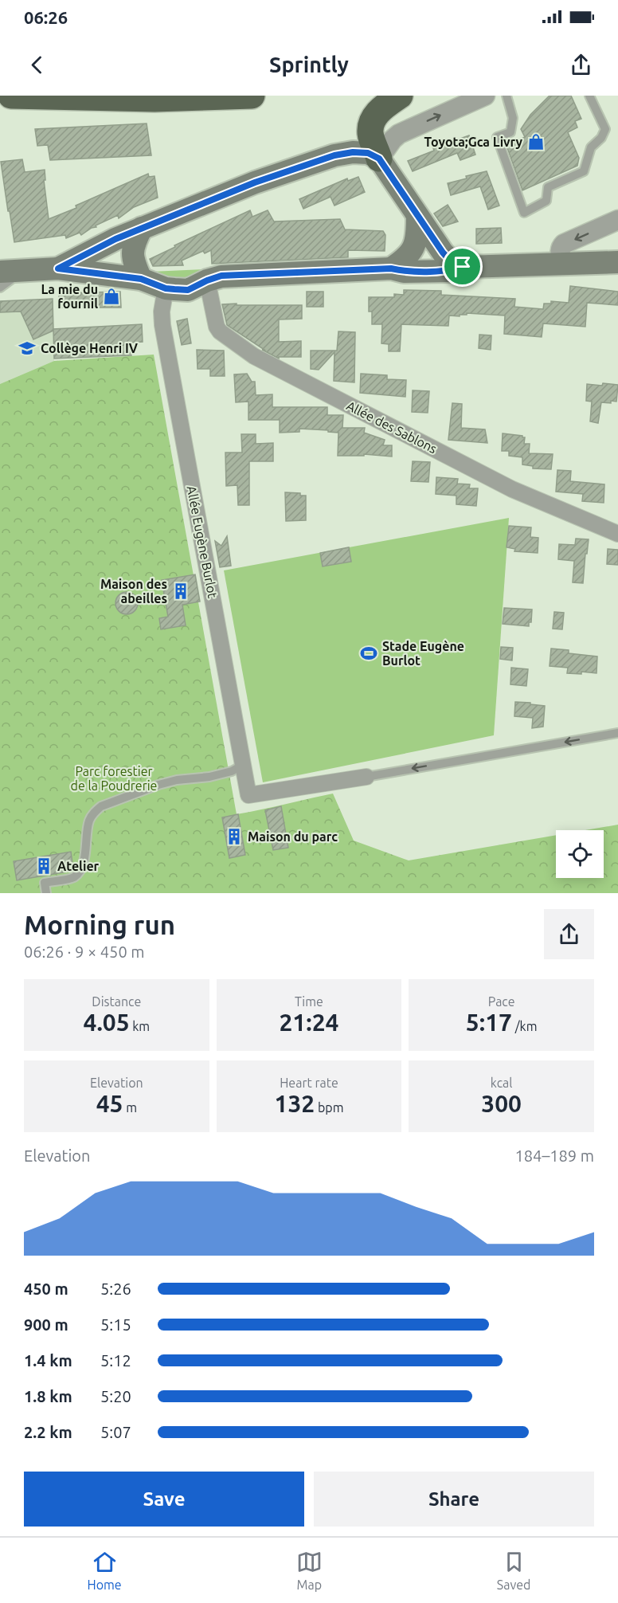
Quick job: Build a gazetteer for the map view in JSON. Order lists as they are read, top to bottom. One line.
{"streets":{"street":["Allée des Sablons","Allée Eugène Burlot"]},"parks":["Parc forestier de la Poudrerie"],"places":{"shop":["Toyota;Gca Livry","La mie du fournil"],"school or university":["Collège Henri IV"],"building":["Maison des abeilles","Maison du parc","Atelier"],"sports":["Stade Eugène Burlot"]},"page":{"status":"06:26","header":"Sprintly","heading":["Morning run","06:26 · 9 × 450 m"],"stats":[["Distance","4.05 km"],["Time","21:24"],["Pace","5:17 /km"],["Elevation","45 m"],["Heart rate","132 bpm"],["kcal","300"]],"chart":["Elevation","184–189 m"],"list":[{"name":"450 m","note":"5:26"},{"name":"900 m","note":"5:15"},{"name":"1.4 km","note":"5:12"},{"name":"1.8 km","note":"5:20"},{"name":"2.2 km","note":"5:07"}],"buttons":["Save","Share"],"tabs":["Home","Map","Saved"]}}
